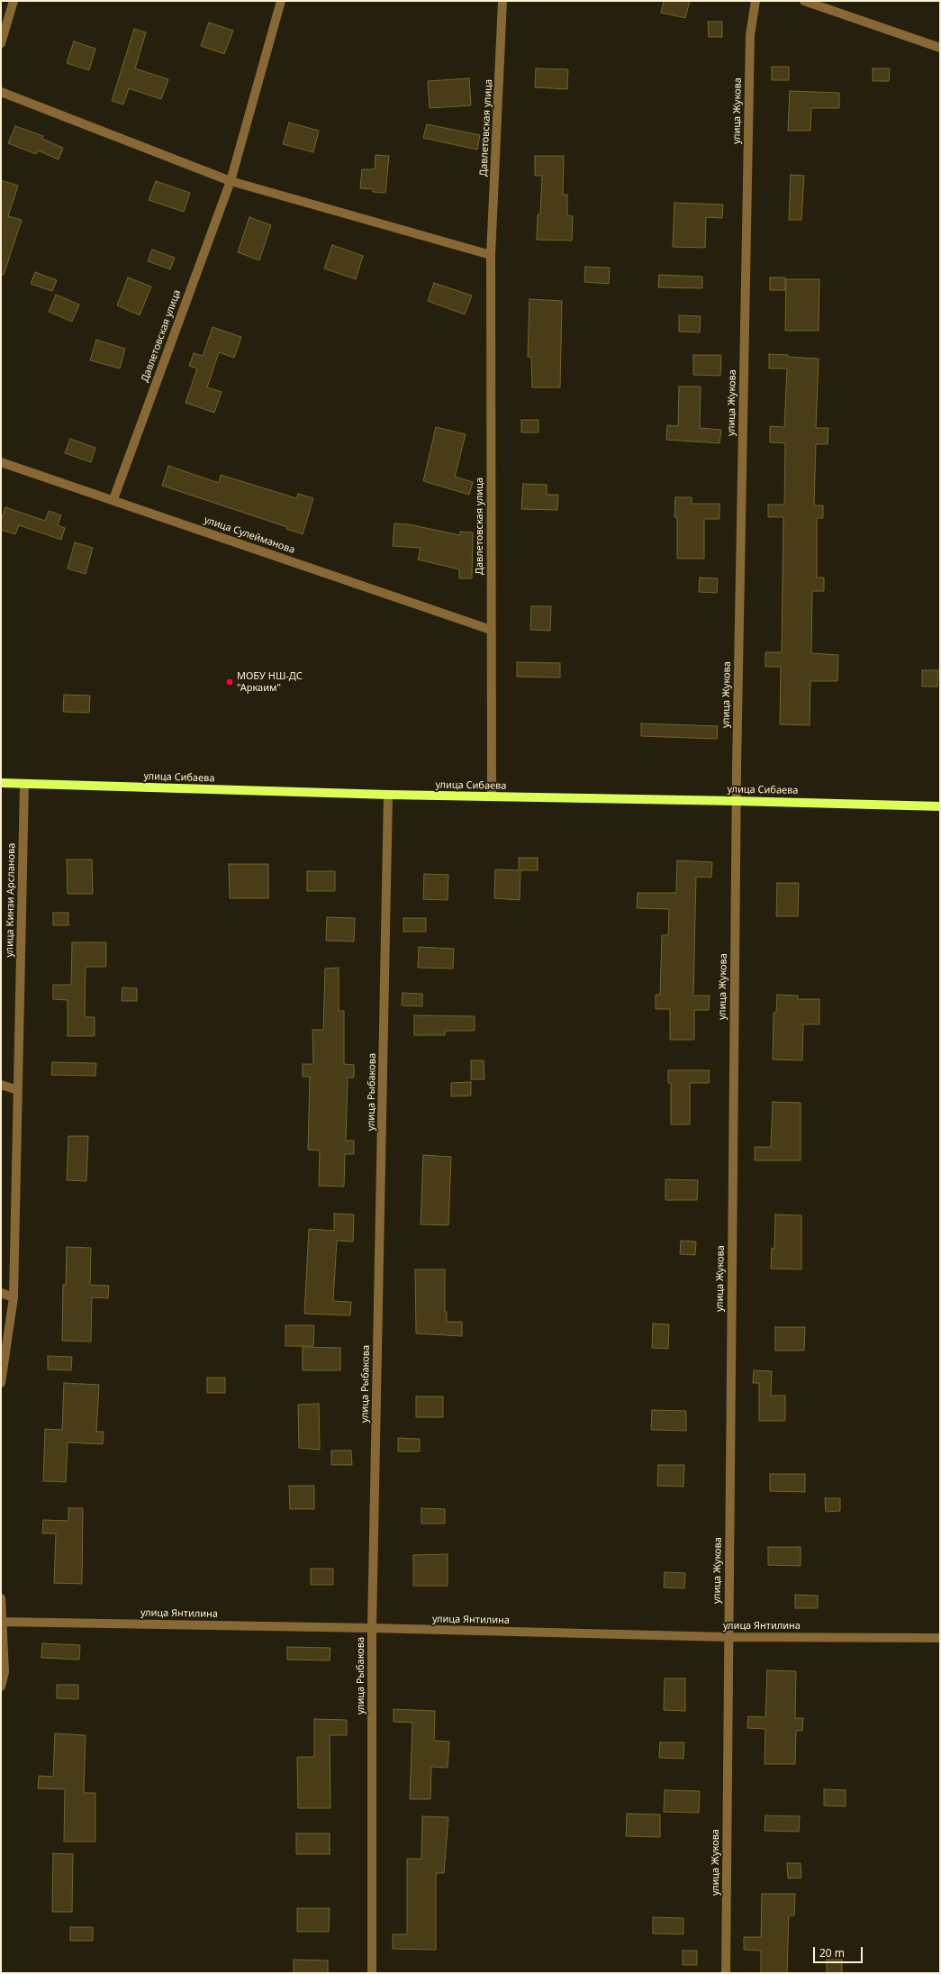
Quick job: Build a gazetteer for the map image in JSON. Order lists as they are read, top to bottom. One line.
{"streets":{"main road":["улица Сибаева"],"street":["улица Жукова","Давлетовская улица","улица Сулейманова","улица Кинзи Арсланова","улица Рыбакова","улица Янтилина"]},"crossings":[["улица Жукова","улица Сибаева"],["улица Жукова","улица Янтилина"],["Давлетовская улица","улица Сулейманова"],["Давлетовская улица","улица Сибаева"],["улица Сибаева","улица Кинзи Арсланова"],["улица Сибаева","улица Рыбакова"],["улица Рыбакова","улица Янтилина"]],"places":["МОБУ НШ-ДС \"Аркаим\""],"scale_bar":"20 m"}
